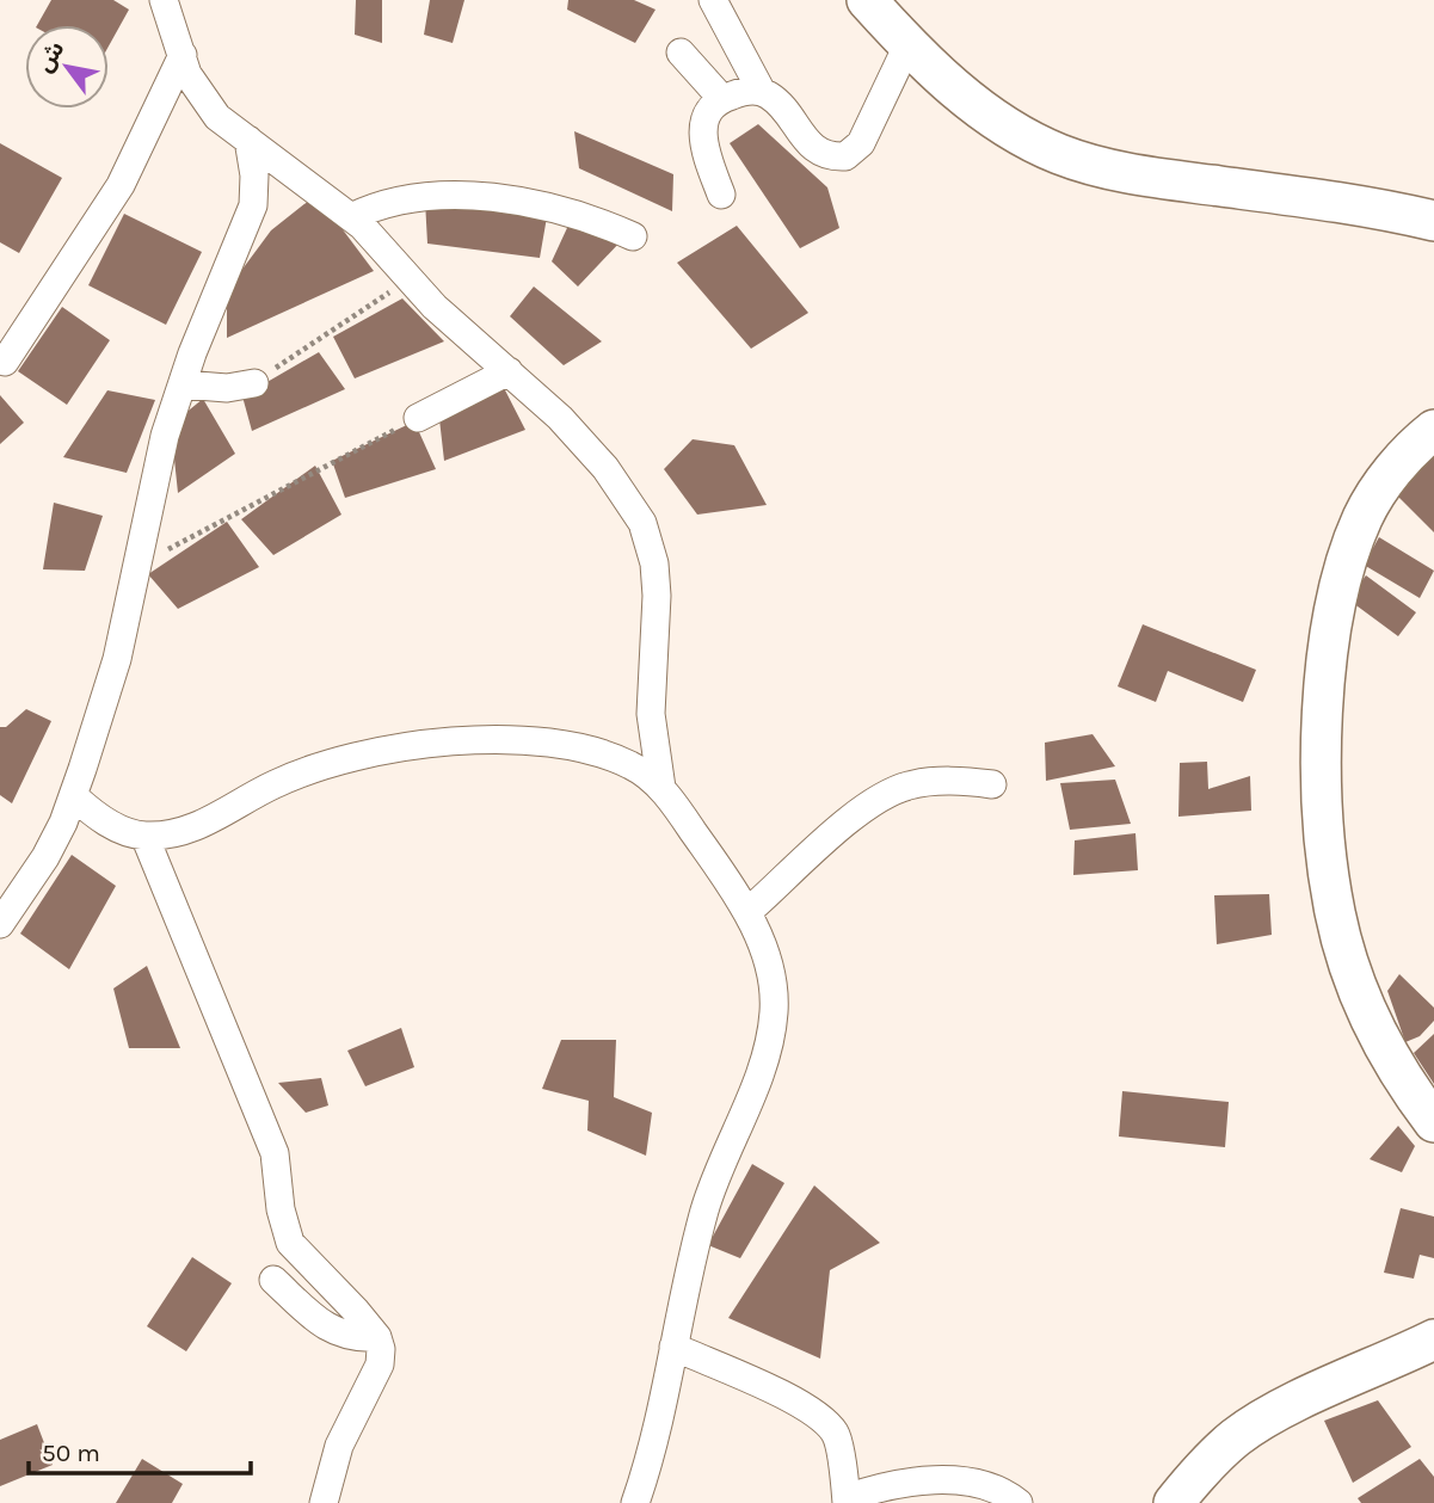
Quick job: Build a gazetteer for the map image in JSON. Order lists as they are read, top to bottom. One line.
{"scale_bar":"50 m","north":"top left"}
